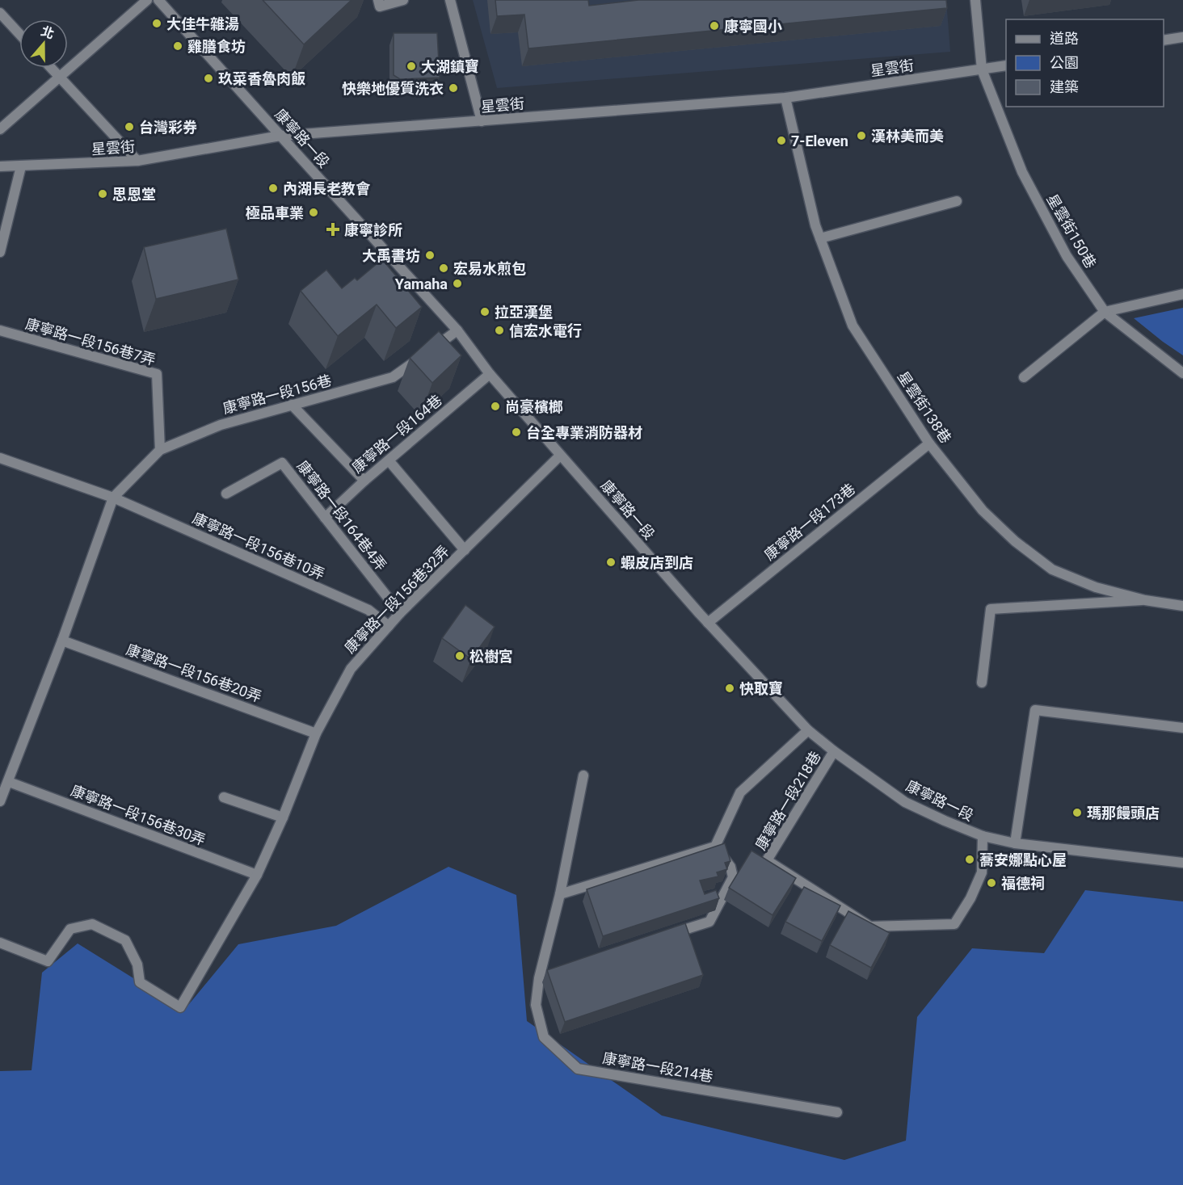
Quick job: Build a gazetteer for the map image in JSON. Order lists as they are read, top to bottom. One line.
{"streets":{"street":["星雲街","康寧路一段","星雲街150巷","康寧路一段156巷7弄","康寧路一段156巷","星雲街138巷","康寧路一段164巷","康寧路一段164巷4弄","康寧路一段173巷","康寧路一段156巷10弄","康寧路一段156巷32弄","康寧路一段156巷20弄","康寧路一段218巷","康寧路一段156巷30弄","康寧路一段214巷"]},"crossings":[["星雲街","康寧路一段"],["星雲街","星雲街150巷"],["星雲街","星雲街138巷"],["康寧路一段","康寧路一段156巷"],["康寧路一段","康寧路一段164巷"],["康寧路一段","康寧路一段173巷"],["康寧路一段","康寧路一段156巷32弄"],["康寧路一段","康寧路一段218巷"],["康寧路一段156巷7弄","康寧路一段156巷"],["康寧路一段156巷","康寧路一段156巷10弄"],["星雲街138巷","康寧路一段173巷"],["康寧路一段164巷","康寧路一段164巷4弄"],["康寧路一段164巷4弄","康寧路一段156巷32弄"],["康寧路一段156巷10弄","康寧路一段156巷32弄"],["康寧路一段156巷32弄","康寧路一段156巷20弄"],["康寧路一段156巷32弄","康寧路一段156巷30弄"]],"places":{"other":["大佳牛雜湯","康寧國小","雞膳食坊","大湖鎮寶","玖菜香魯肉飯","快樂地優質洗衣","台灣彩券","漢林美而美","7-Eleven","內湖長老教會","思恩堂","極品車業","大禹書坊","宏易水煎包","Yamaha","拉亞漢堡","信宏水電行","尚豪檳榔","台全專業消防器材","蝦皮店到店","松樹宮","快取寶","瑪那饅頭店","蕎安娜點心屋","福德祠"],"health":["康寧診所"]},"legend":["道路","公園","建築"],"north":"top"}
